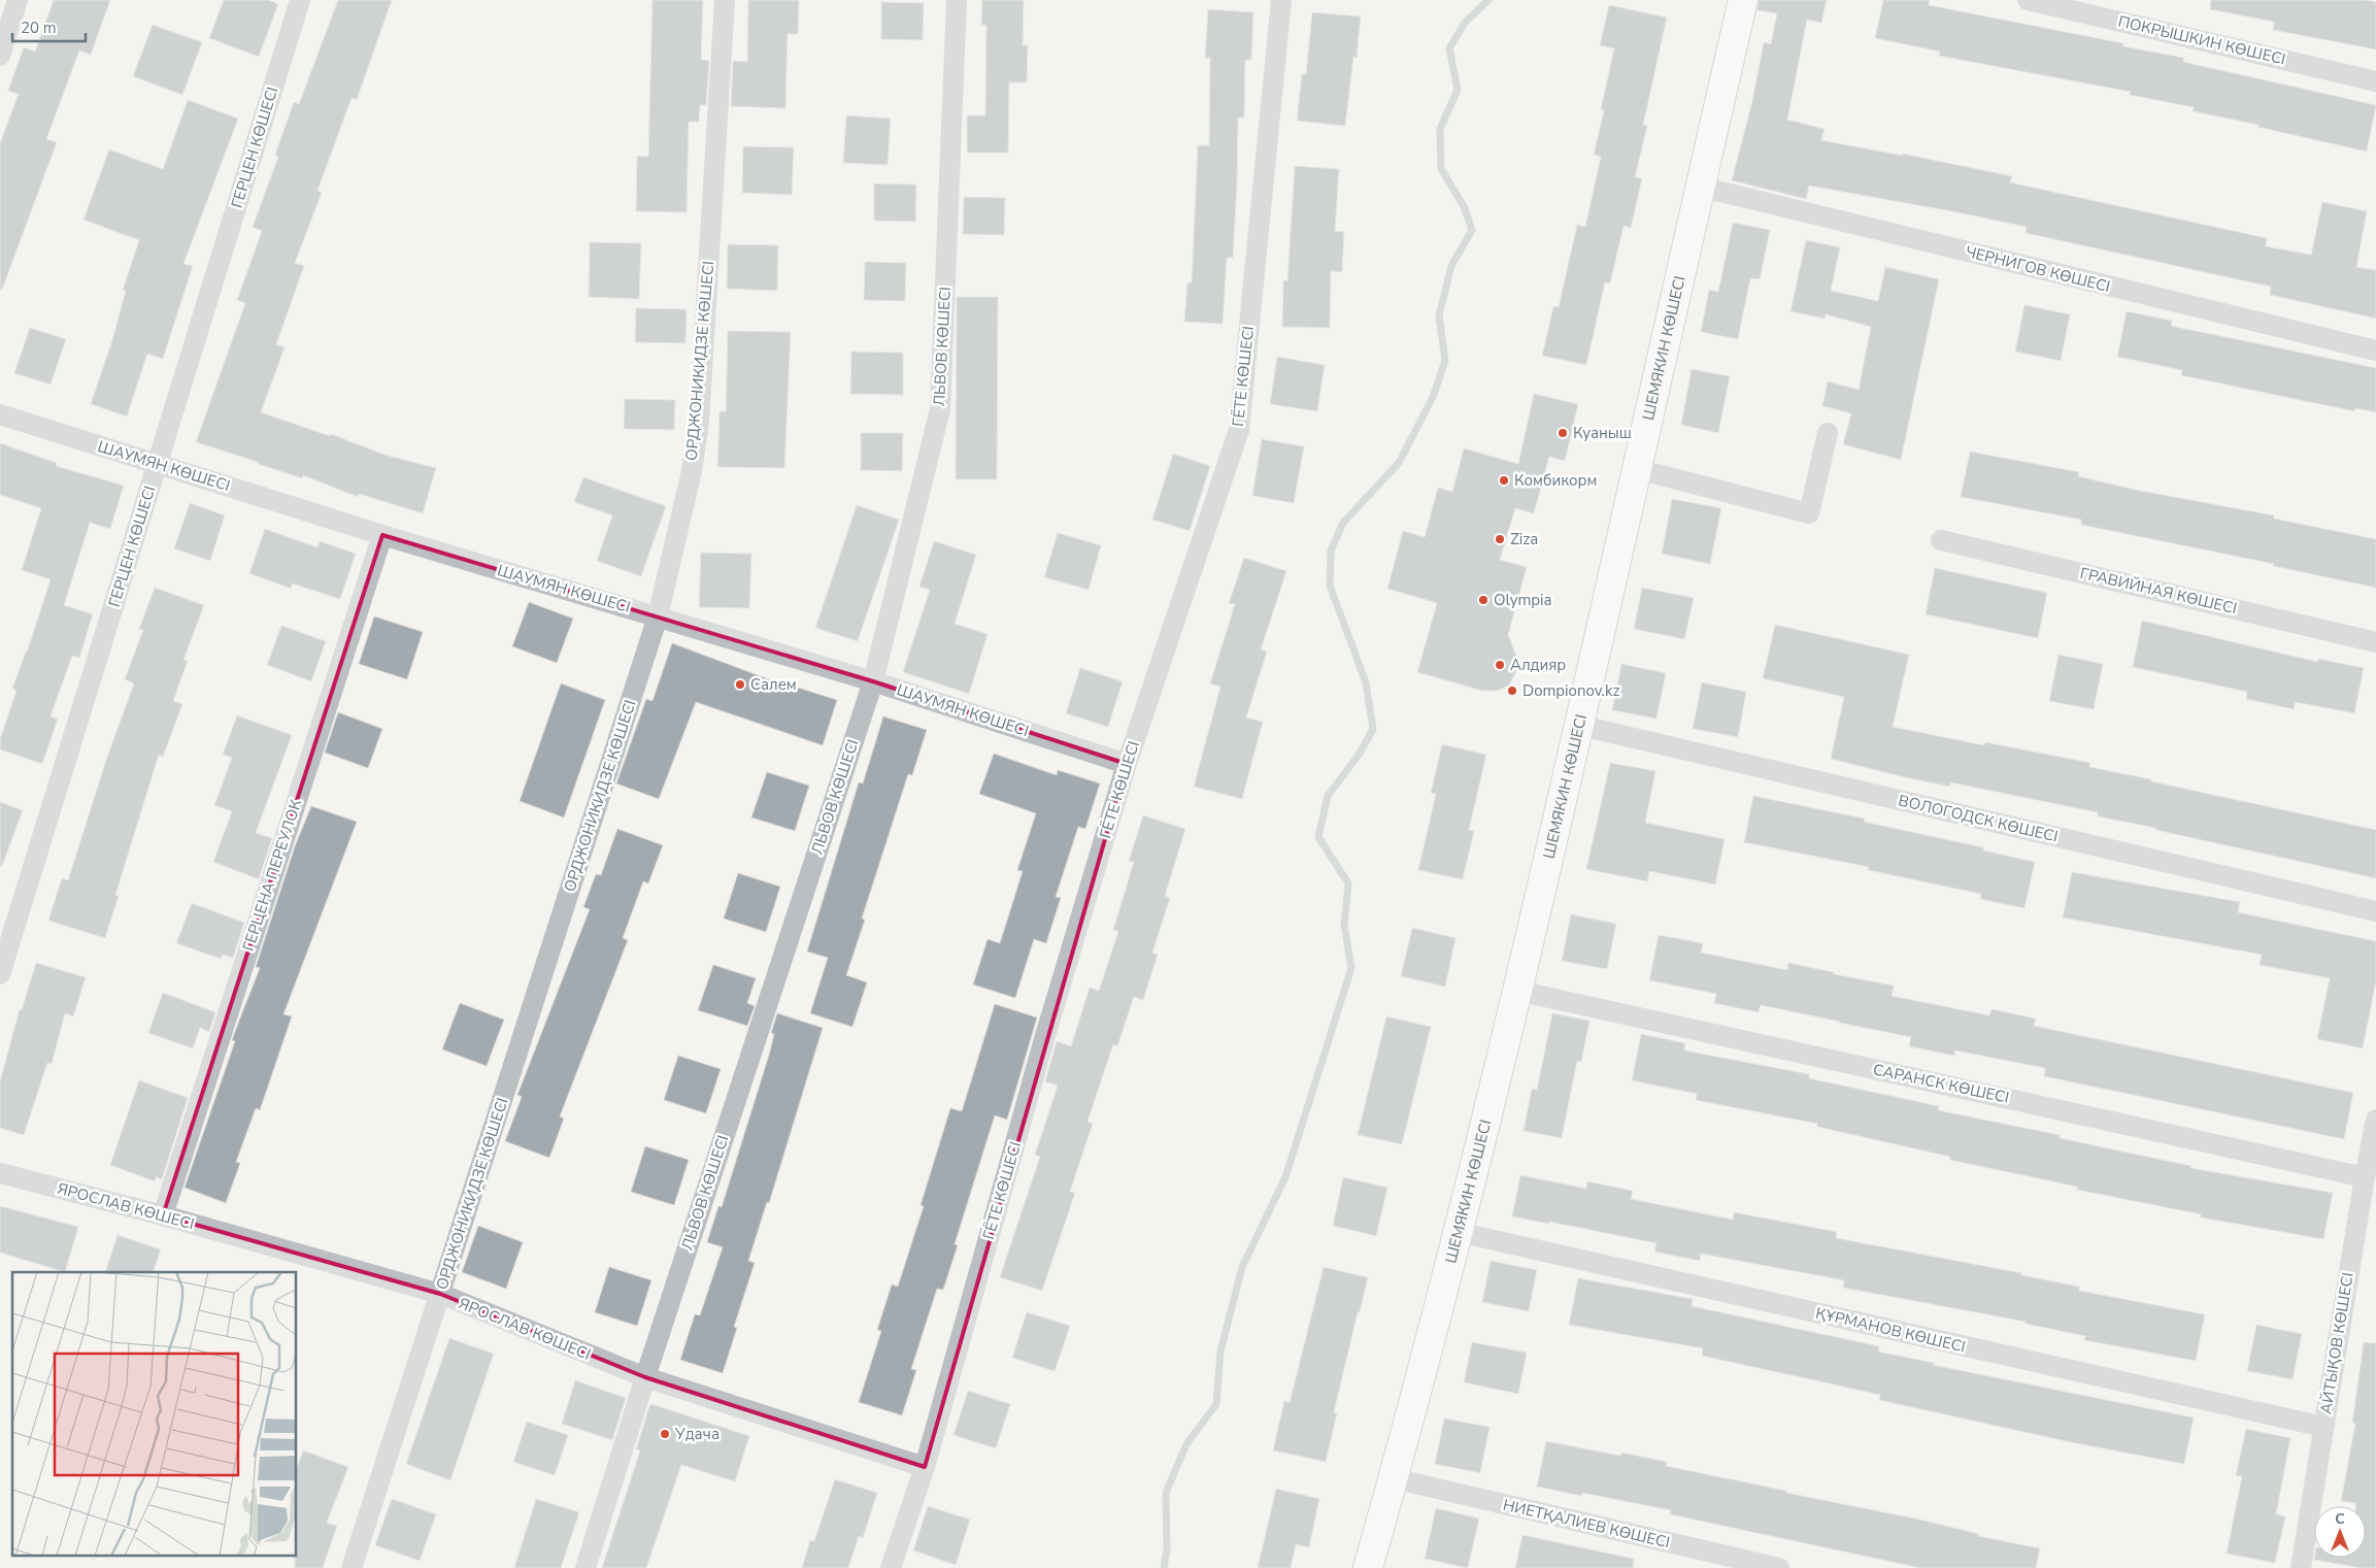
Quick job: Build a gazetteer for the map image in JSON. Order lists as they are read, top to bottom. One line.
{"streets":{"main road":["ШЕМЯКИН КӨШЕСІ"],"street":["ПОКРЫШКИН КӨШЕСІ","ГЕРЦЕН КӨШЕСІ","ЧЕРНИГОВ КӨШЕСІ","ЛЬВОВ КӨШЕСІ","ОРДЖОНИКИДЗЕ КӨШЕСІ","ГЁТЕ КӨШЕСІ","ШАУМЯН КӨШЕСІ","ГРАВИЙНАЯ КӨШЕСІ","ВОЛОГОДСК КӨШЕСІ","ГЕРЦЕНА ПЕРЕУЛОК","САРАНСК КӨШЕСІ","ЯРОСЛАВ КӨШЕСІ","ҚҰРМАНОВ КӨШЕСІ","АЙТЫҚОВ КӨШЕСІ","НИЕТҚАЛИЕВ КӨШЕСІ"]},"crossings":[["ГЕРЦЕН КӨШЕСІ","ШАУМЯН КӨШЕСІ"],["ЧЕРНИГОВ КӨШЕСІ","ШЕМЯКИН КӨШЕСІ"],["ЛЬВОВ КӨШЕСІ","ШАУМЯН КӨШЕСІ"],["ЛЬВОВ КӨШЕСІ","ЯРОСЛАВ КӨШЕСІ"],["ШЕМЯКИН КӨШЕСІ","ВОЛОГОДСК КӨШЕСІ"],["ШЕМЯКИН КӨШЕСІ","САРАНСК КӨШЕСІ"],["ШЕМЯКИН КӨШЕСІ","ҚҰРМАНОВ КӨШЕСІ"],["ШЕМЯКИН КӨШЕСІ","НИЕТҚАЛИЕВ КӨШЕСІ"],["ОРДЖОНИКИДЗЕ КӨШЕСІ","ШАУМЯН КӨШЕСІ"],["ОРДЖОНИКИДЗЕ КӨШЕСІ","ЯРОСЛАВ КӨШЕСІ"],["ГЁТЕ КӨШЕСІ","ШАУМЯН КӨШЕСІ"],["ГЁТЕ КӨШЕСІ","ЯРОСЛАВ КӨШЕСІ"],["ШАУМЯН КӨШЕСІ","ГЕРЦЕНА ПЕРЕУЛОК"],["ГЕРЦЕНА ПЕРЕУЛОК","ЯРОСЛАВ КӨШЕСІ"],["САРАНСК КӨШЕСІ","АЙТЫҚОВ КӨШЕСІ"],["ҚҰРМАНОВ КӨШЕСІ","АЙТЫҚОВ КӨШЕСІ"]],"places":["Куаныш","Комбикорм","Ziza","Olympia","Алдияр","Салем","Dompionov.kz","Удача"],"scale_bar":"20 m","north":"top"}
